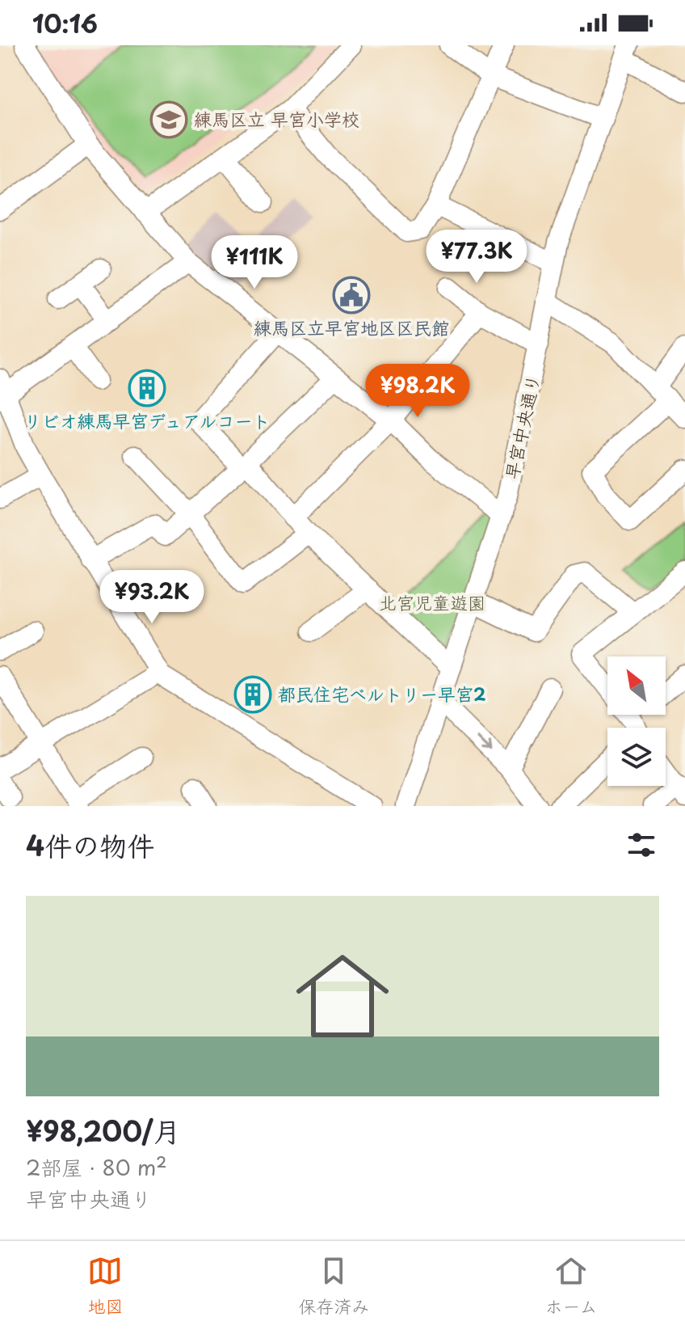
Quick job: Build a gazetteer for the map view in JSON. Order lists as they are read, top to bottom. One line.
{"streets":{"street":["早宮中央通り"]},"parks":["北宮児童遊園"],"places":{"school or university":["練馬区立 早宮小学校"],"public building":["練馬区立早宮地区区民館"],"building":["リビオ練馬早宮デュアルコート","都民住宅ベルトリー早宮2"]},"north":"top left","page":{"status":"10:16","price":["¥77.3K","¥111K","¥98.2K","¥93.2K"],"heading":"4件の物件","list":[{"name":"¥98,200/月","note":"2部屋 · 80 m² · 早宮中央通り"}],"tabs":["地図","保存済み","ホーム"]}}
